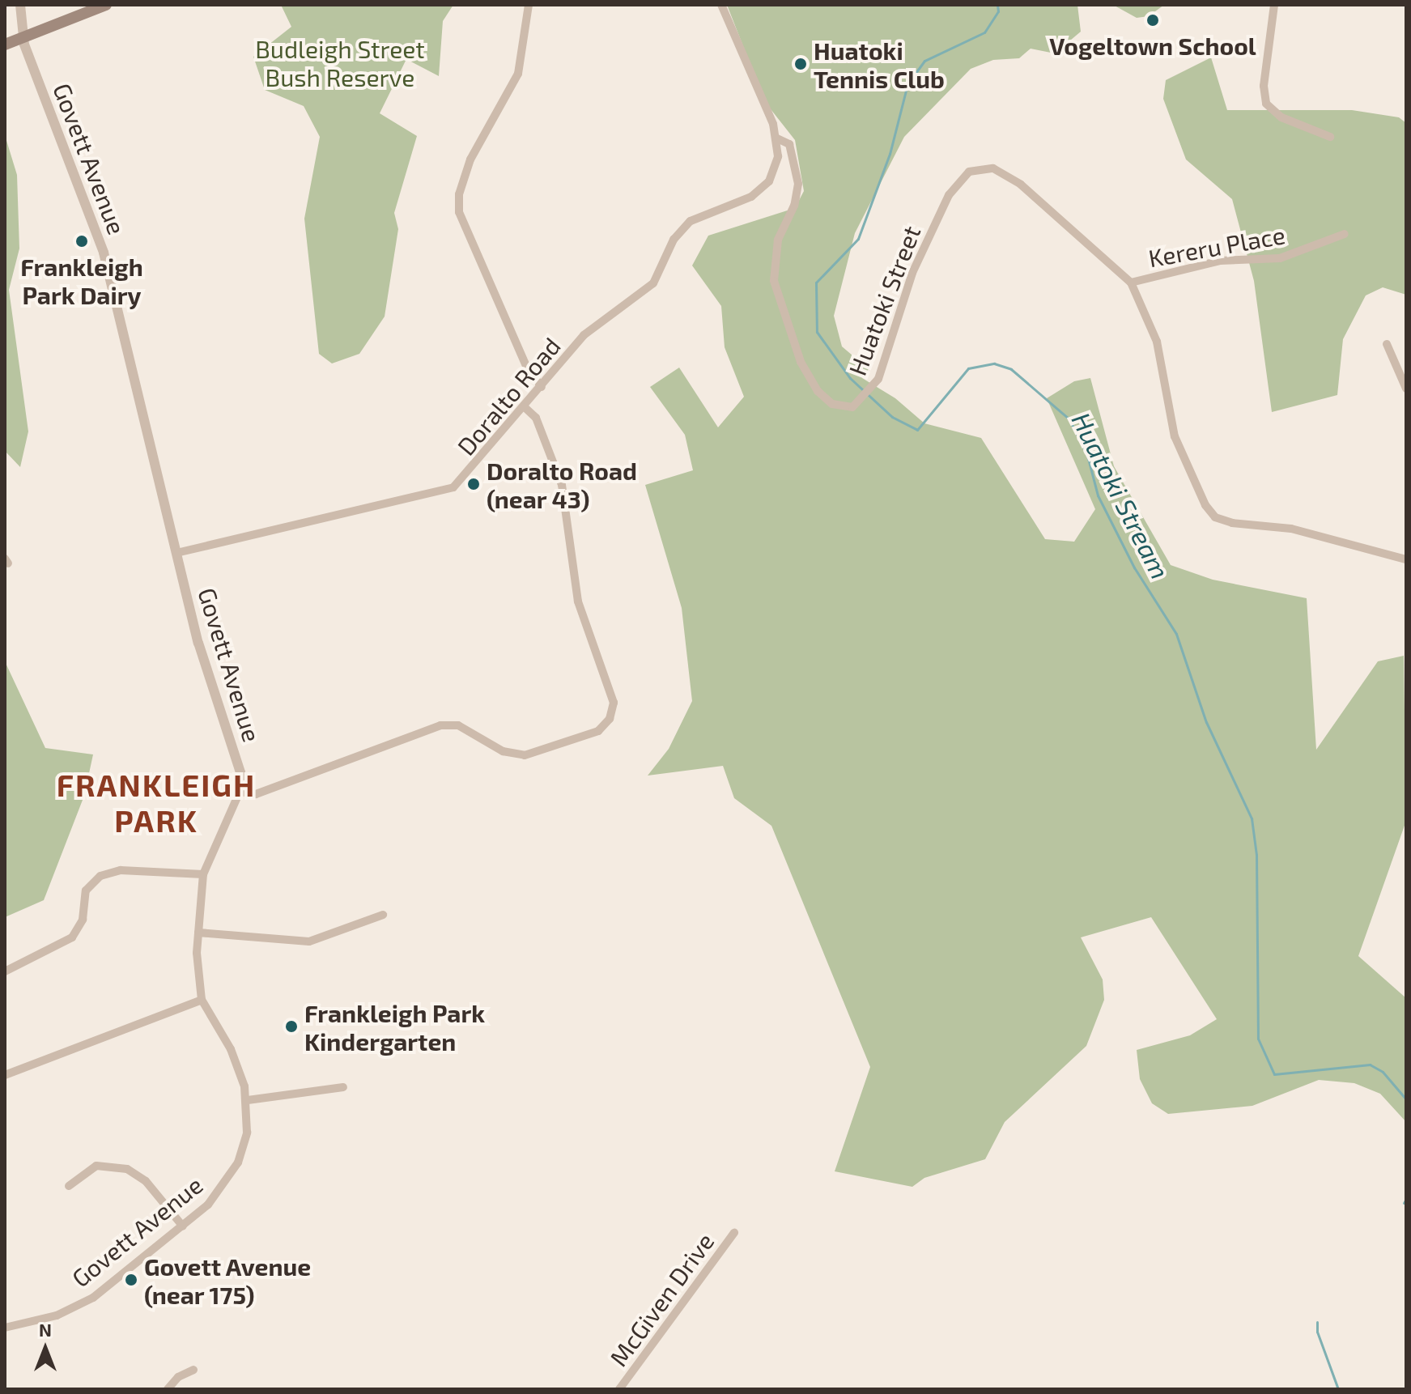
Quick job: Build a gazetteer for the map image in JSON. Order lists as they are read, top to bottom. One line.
{"streets":{"street":["Govett Avenue","Kereru Place","Huatoki Street","Doralto Road","McGiven Drive"]},"crossings":[["Govett Avenue","Doralto Road"],["Kereru Place","Huatoki Street"],["Huatoki Street","Doralto Road"]],"districts":["FRANKLEIGH PARK"],"water":["Huatoki Stream"],"parks":["Budleigh Street Bush Reserve"],"places":["Vogeltown School","Huatoki Tennis Club","Frankleigh Park Dairy","Doralto Road (near 43)","Frankleigh Park Kindergarten","Govett Avenue (near 175)"],"north":"top"}
